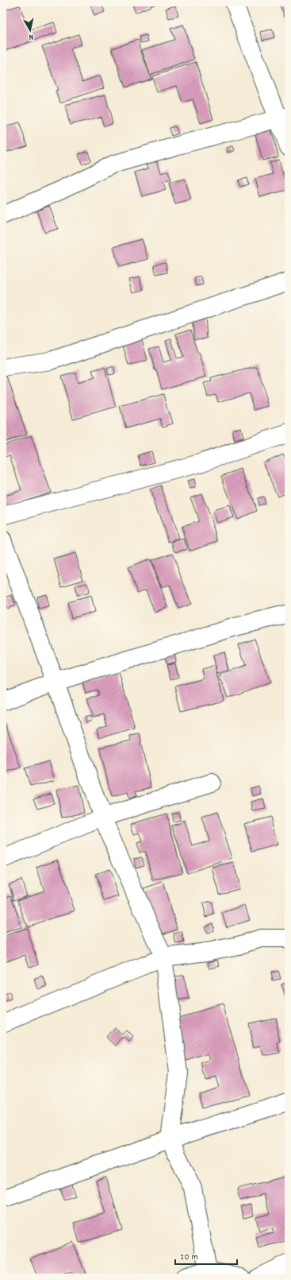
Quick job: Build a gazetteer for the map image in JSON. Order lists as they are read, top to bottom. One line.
{"scale_bar":"20 m","north":"bottom"}
